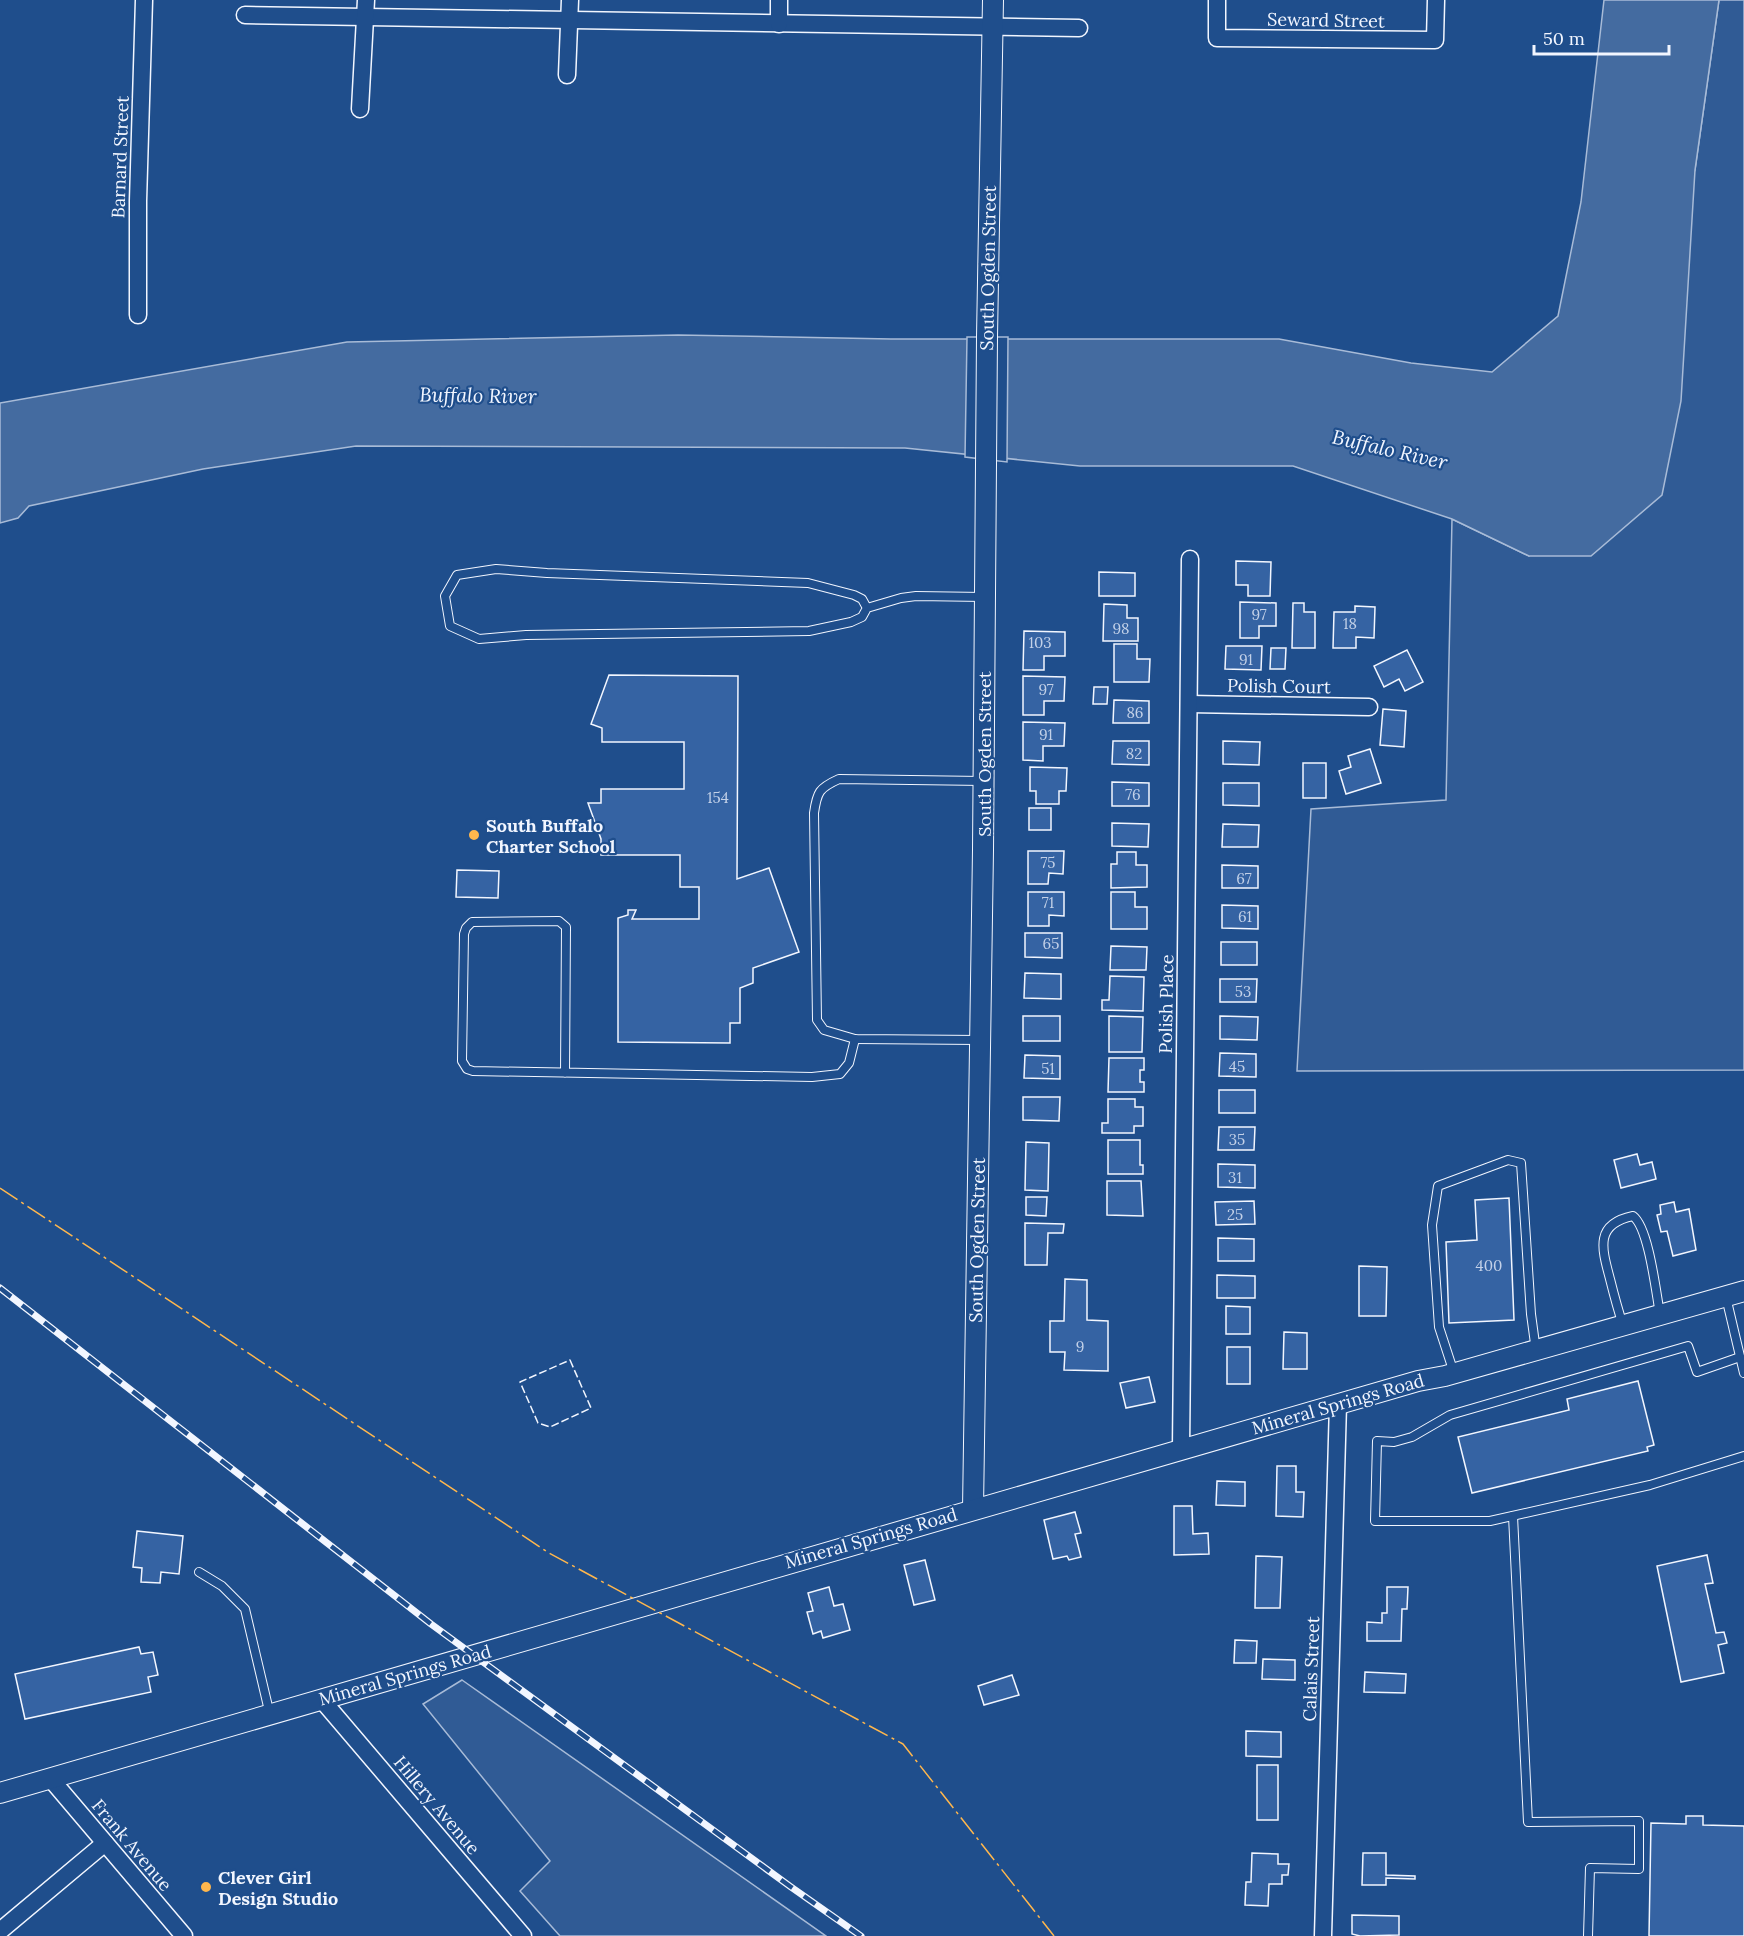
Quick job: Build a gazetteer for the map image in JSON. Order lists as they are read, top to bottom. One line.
{"streets":{"street":["Seward Street","Barnard Street","South Ogden Street","Polish Court","Polish Place","Mineral Springs Road","Calais Street","Hillery Avenue","Frank Avenue"]},"crossings":[["South Ogden Street","Mineral Springs Road"],["Polish Court","Polish Place"],["Polish Place","Mineral Springs Road"],["Mineral Springs Road","Calais Street"],["Mineral Springs Road","Hillery Avenue"],["Mineral Springs Road","Frank Avenue"]],"water":["Buffalo River"],"places":["South Buffalo Charter School","Clever Girl Design Studio"],"house_numbers":["97","18","98","103","91","97","86","91","82","76","154","75","67","71","61","65","53","45","51","35","31","25","400","9"],"scale_bar":"50 m"}
